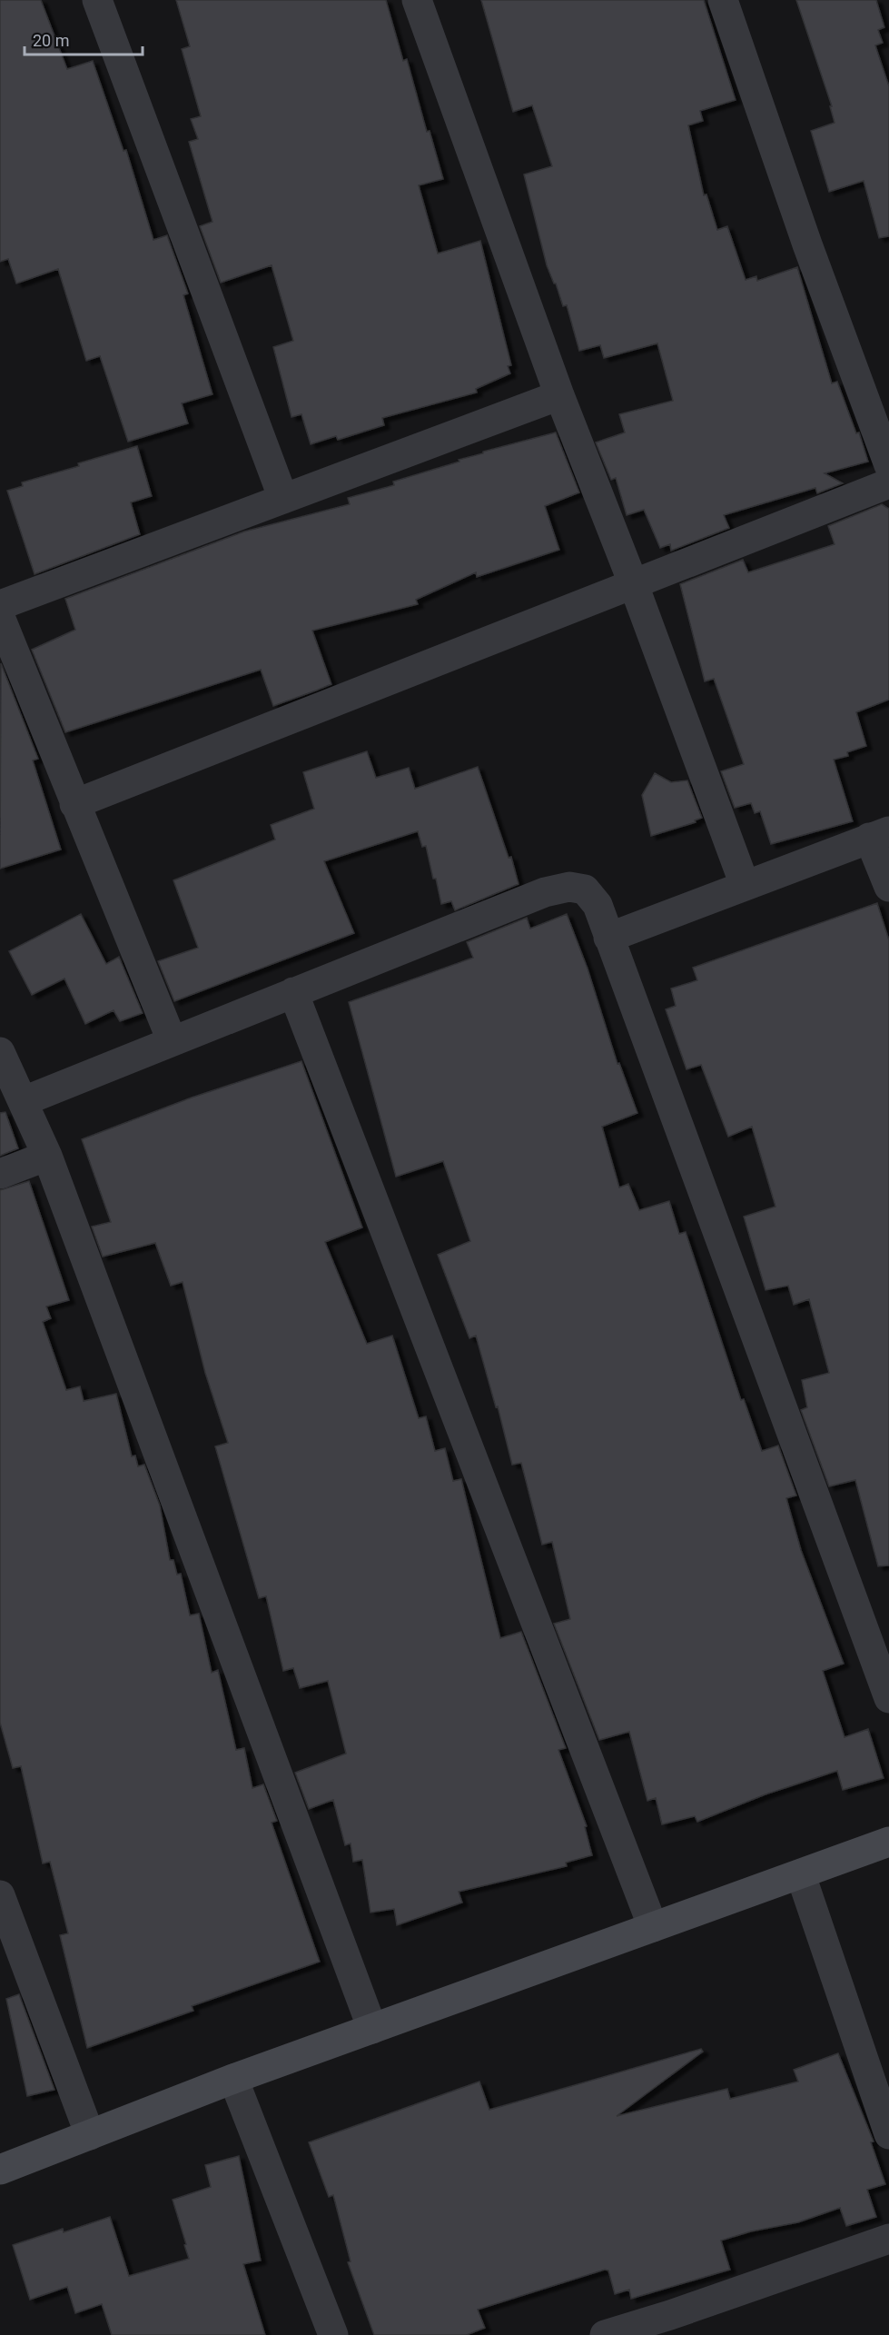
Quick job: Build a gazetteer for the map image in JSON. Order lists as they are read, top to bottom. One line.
{"scale_bar":"20 m"}
